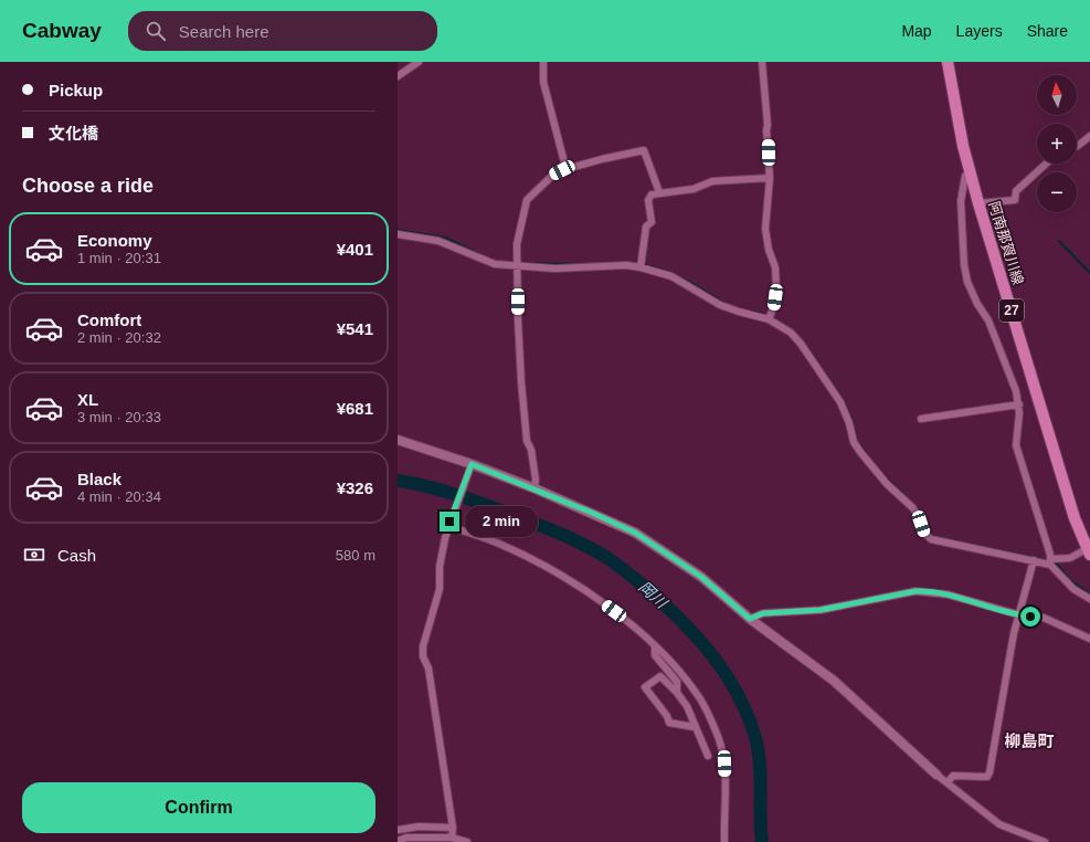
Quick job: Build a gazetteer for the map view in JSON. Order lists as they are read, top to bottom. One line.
{"streets":{"main road":["阿南那賀川線","27"]},"districts":["柳島町"],"water":["岡川"],"north":"top","page":{"header":"Cabway","search":"Search here","nav":["Map","Layers","Share"],"banner":["Pickup","文化橋"],"map_buttons":["+","−"],"heading":"Choose a ride","list":[{"name":"Economy","note":"1 min · 20:31","value":"¥401"},{"name":"Comfort","note":"2 min · 20:32","value":"¥541"},{"name":"XL","note":"3 min · 20:33","value":"¥681"},{"name":"Black","note":"4 min · 20:34","value":"¥326"}],"bubble":"2 min","pay":["Cash","580 m"],"buttons":"Confirm"}}
